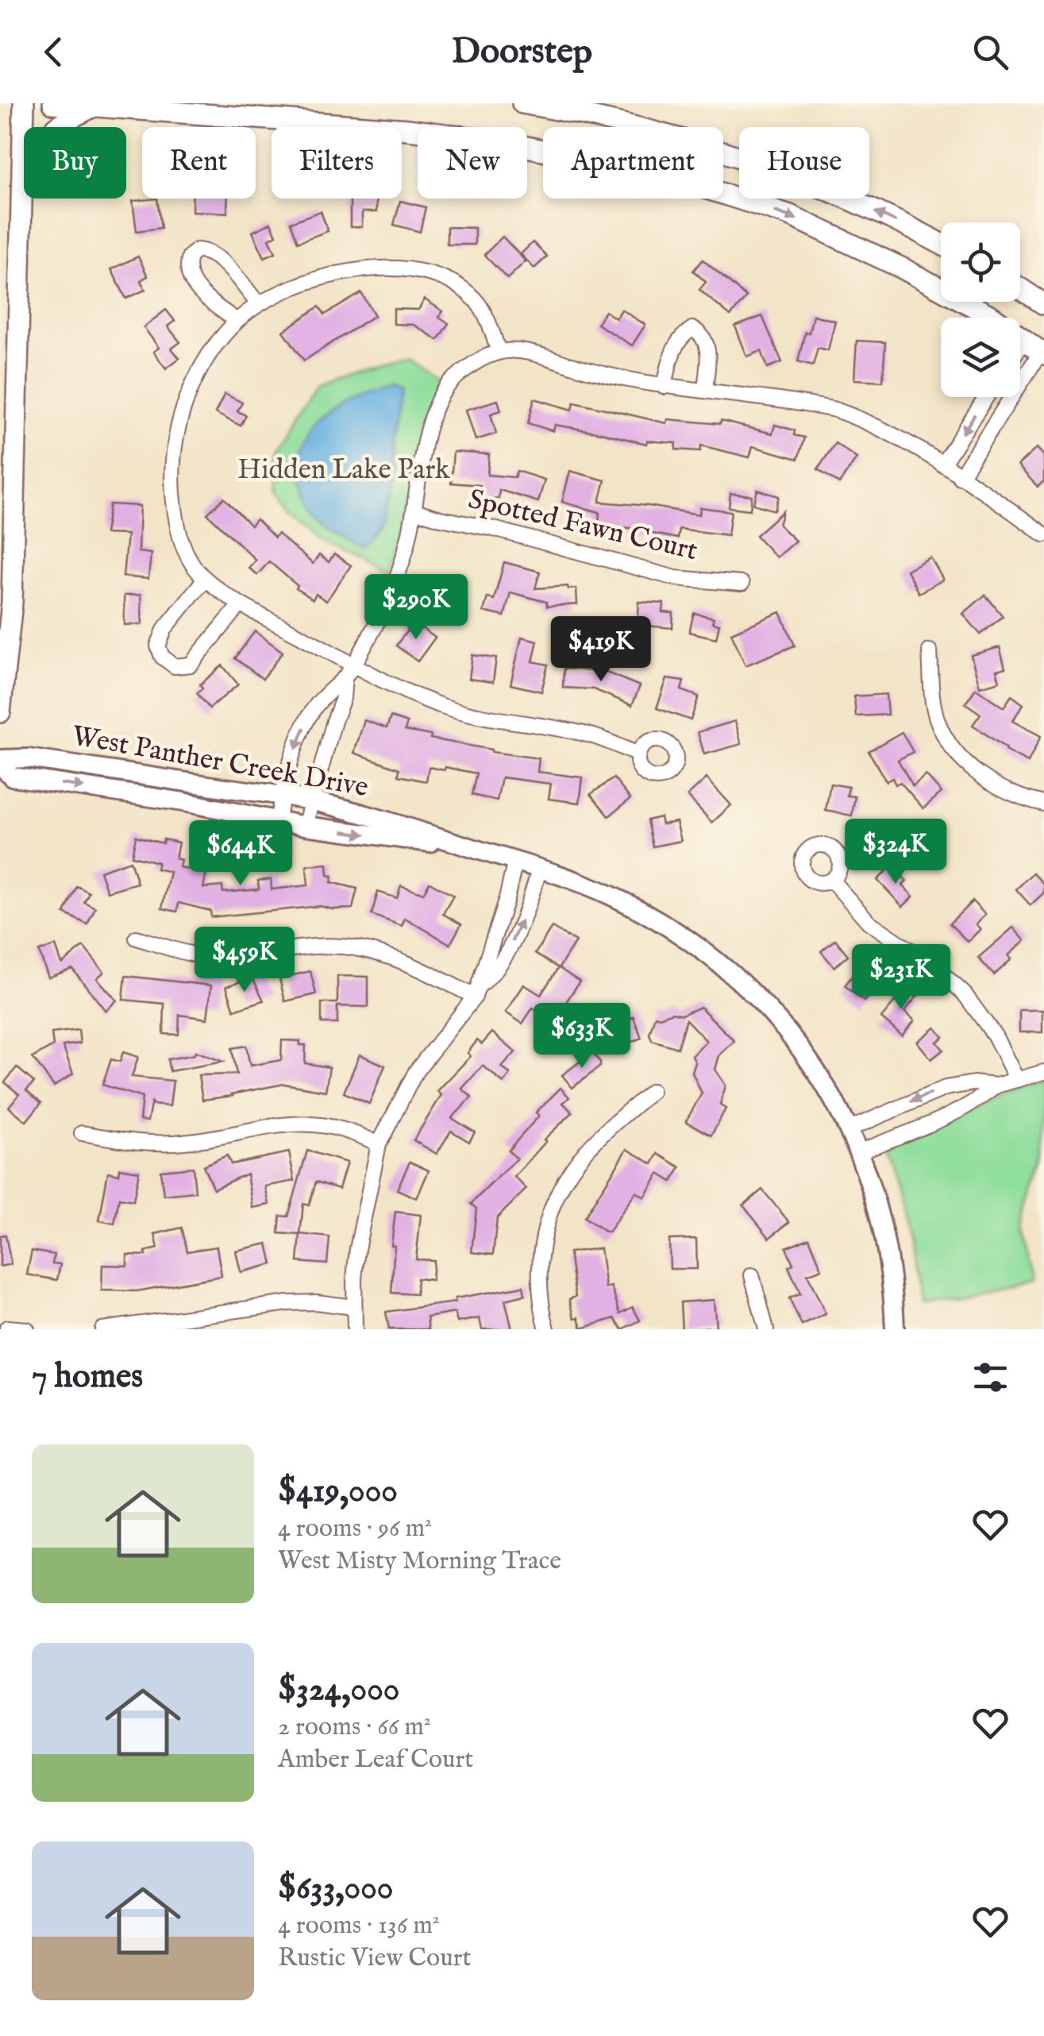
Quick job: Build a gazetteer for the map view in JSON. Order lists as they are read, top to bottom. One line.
{"streets":{"street":["Spotted Fawn Court","West Panther Creek Drive"]},"parks":["Hidden Lake Park"],"page":{"header":"Doorstep","chip":["Buy","Rent","Filters","New","Apartment","House"],"price":["$290K","$419K","$324K","$644K","$459K","$231K","$633K"],"heading":"7 homes","list":[{"name":"$419,000","note":"4 rooms · 96 m² · West Misty Morning Trace"},{"name":"$324,000","note":"2 rooms · 66 m² · Amber Leaf Court"},{"name":"$633,000","note":"4 rooms · 136 m² · Rustic View Court"}]}}
